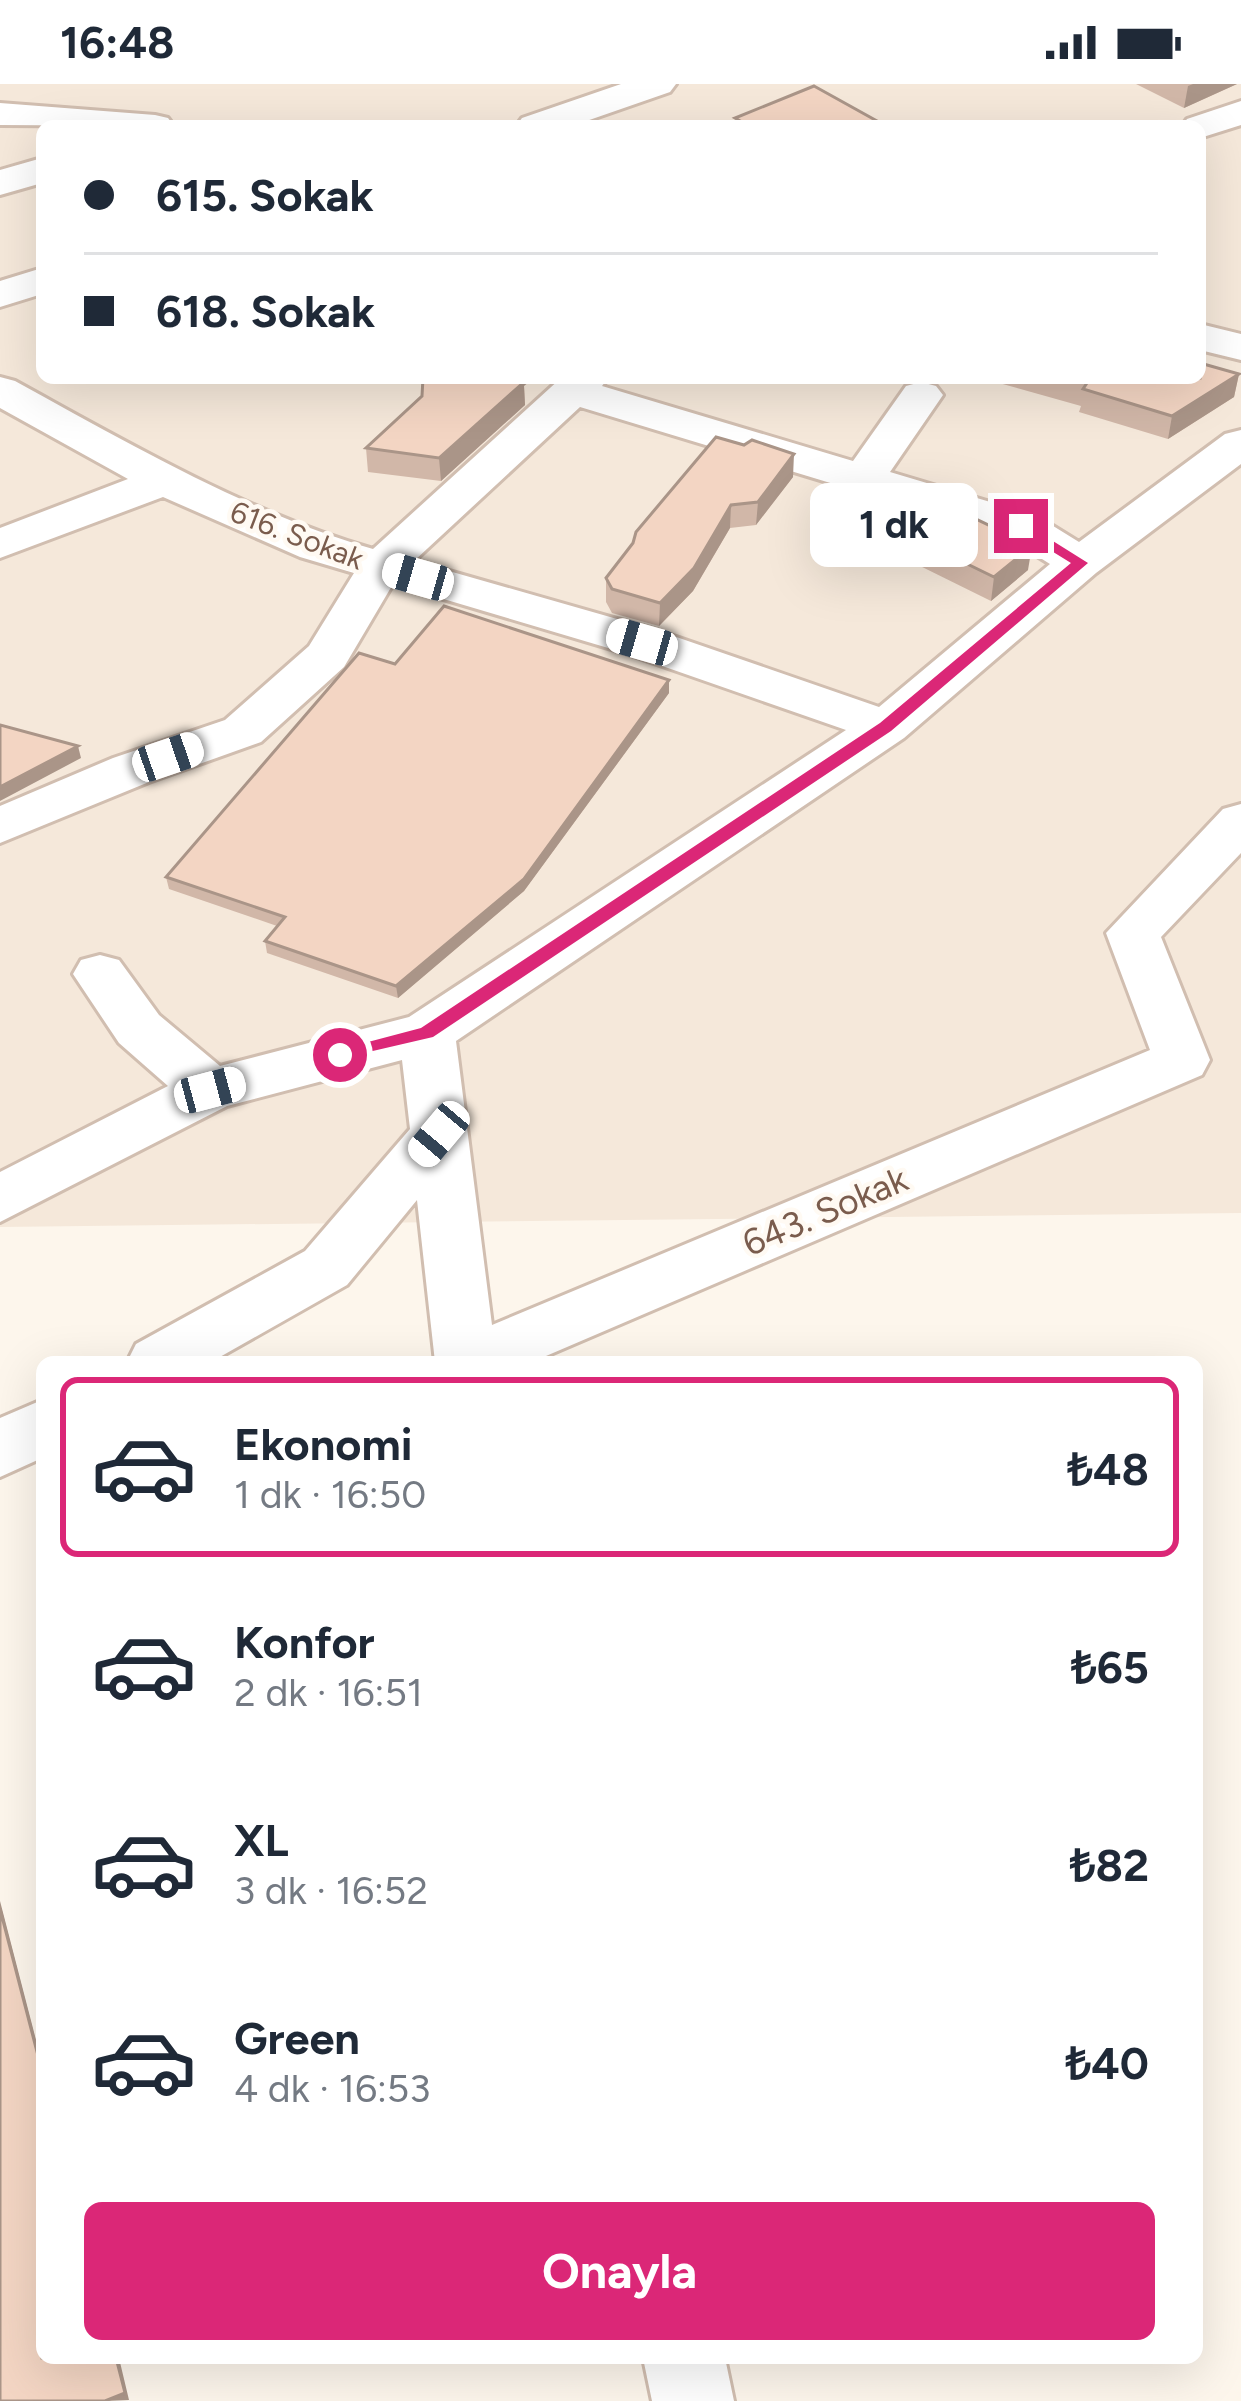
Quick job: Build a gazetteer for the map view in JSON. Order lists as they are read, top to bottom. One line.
{"streets":{"street":["616. Sokak","643. Sokak"]},"page":{"status":"16:48","banner":["615. Sokak","618. Sokak"],"bubble":"1 dk","list":[{"name":"Ekonomi","note":"1 dk · 16:50","value":"₺48"},{"name":"Konfor","note":"2 dk · 16:51","value":"₺65"},{"name":"XL","note":"3 dk · 16:52","value":"₺82"},{"name":"Green","note":"4 dk · 16:53","value":"₺40"}],"buttons":"Onayla"}}
